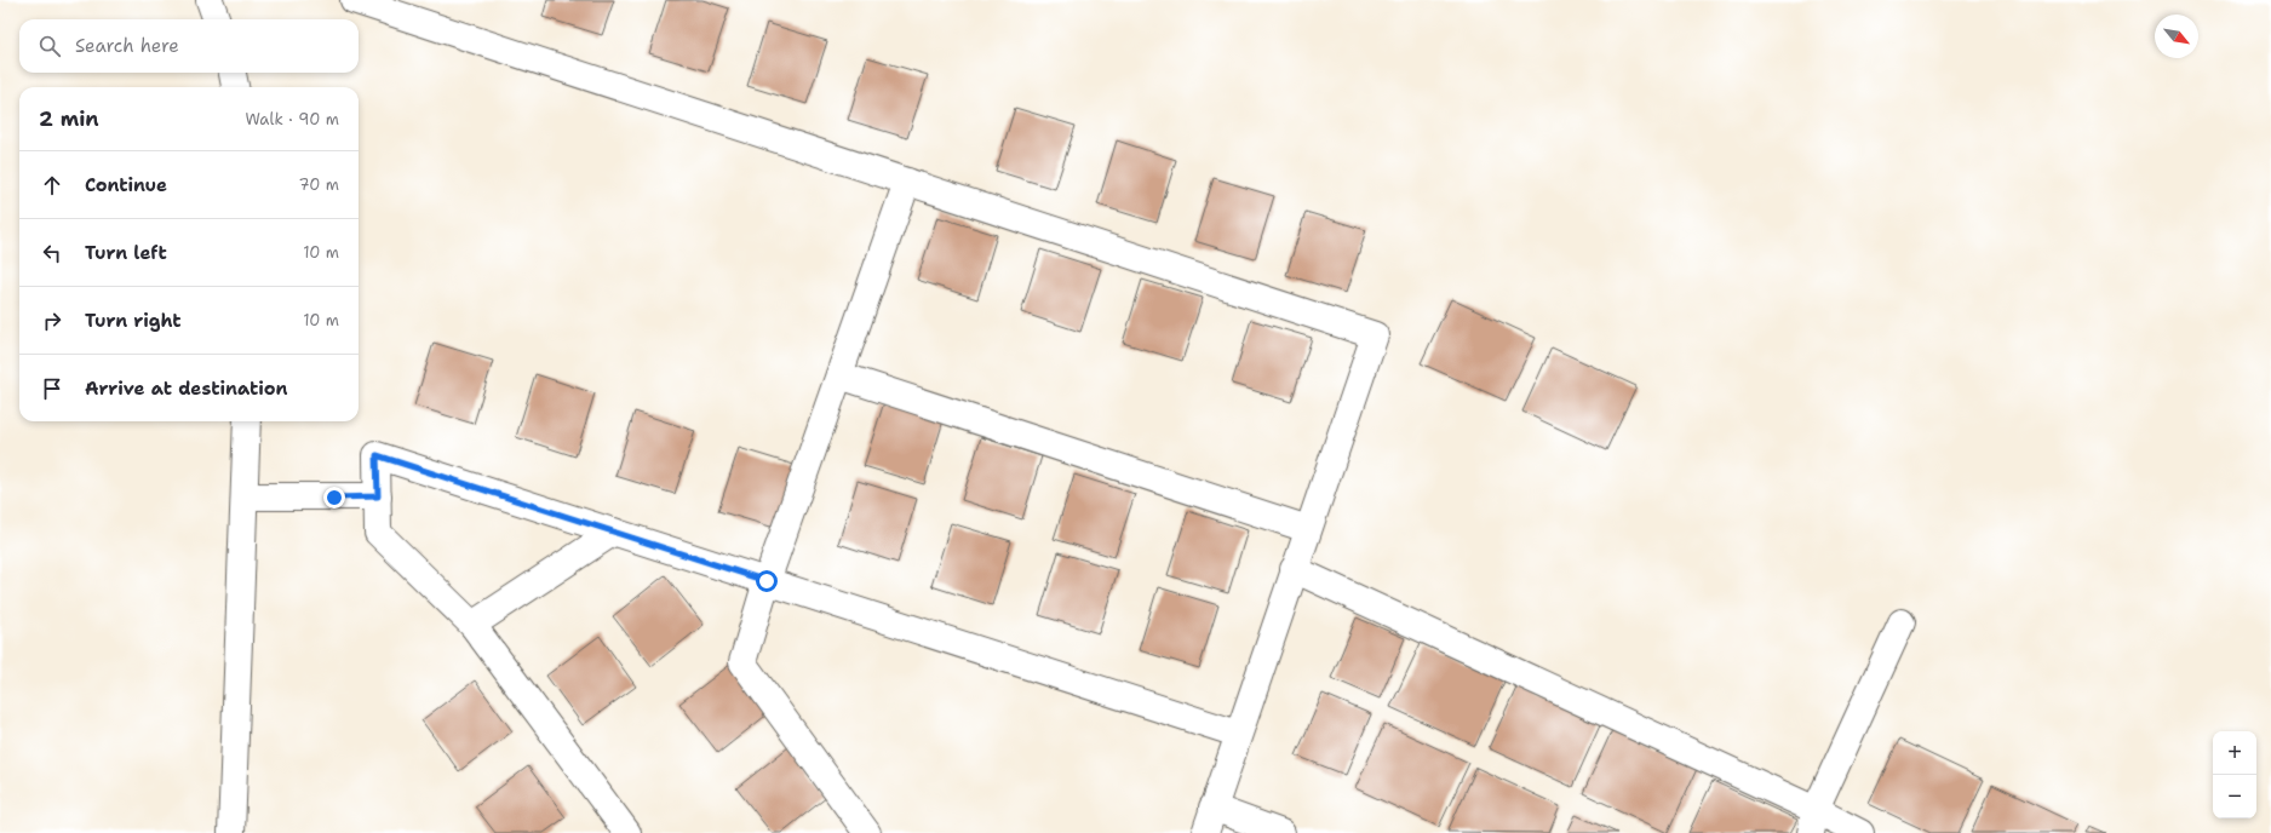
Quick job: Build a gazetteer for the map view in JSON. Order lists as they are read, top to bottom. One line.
{"north":"bottom right","page":{"search":"Search here","heading":["2 min","Walk · 90 m"],"list":[["Continue","70 m"],["Turn left","10 m"],["Turn right","10 m"],"Arrive at destination"],"map_buttons":["+","−"]}}
